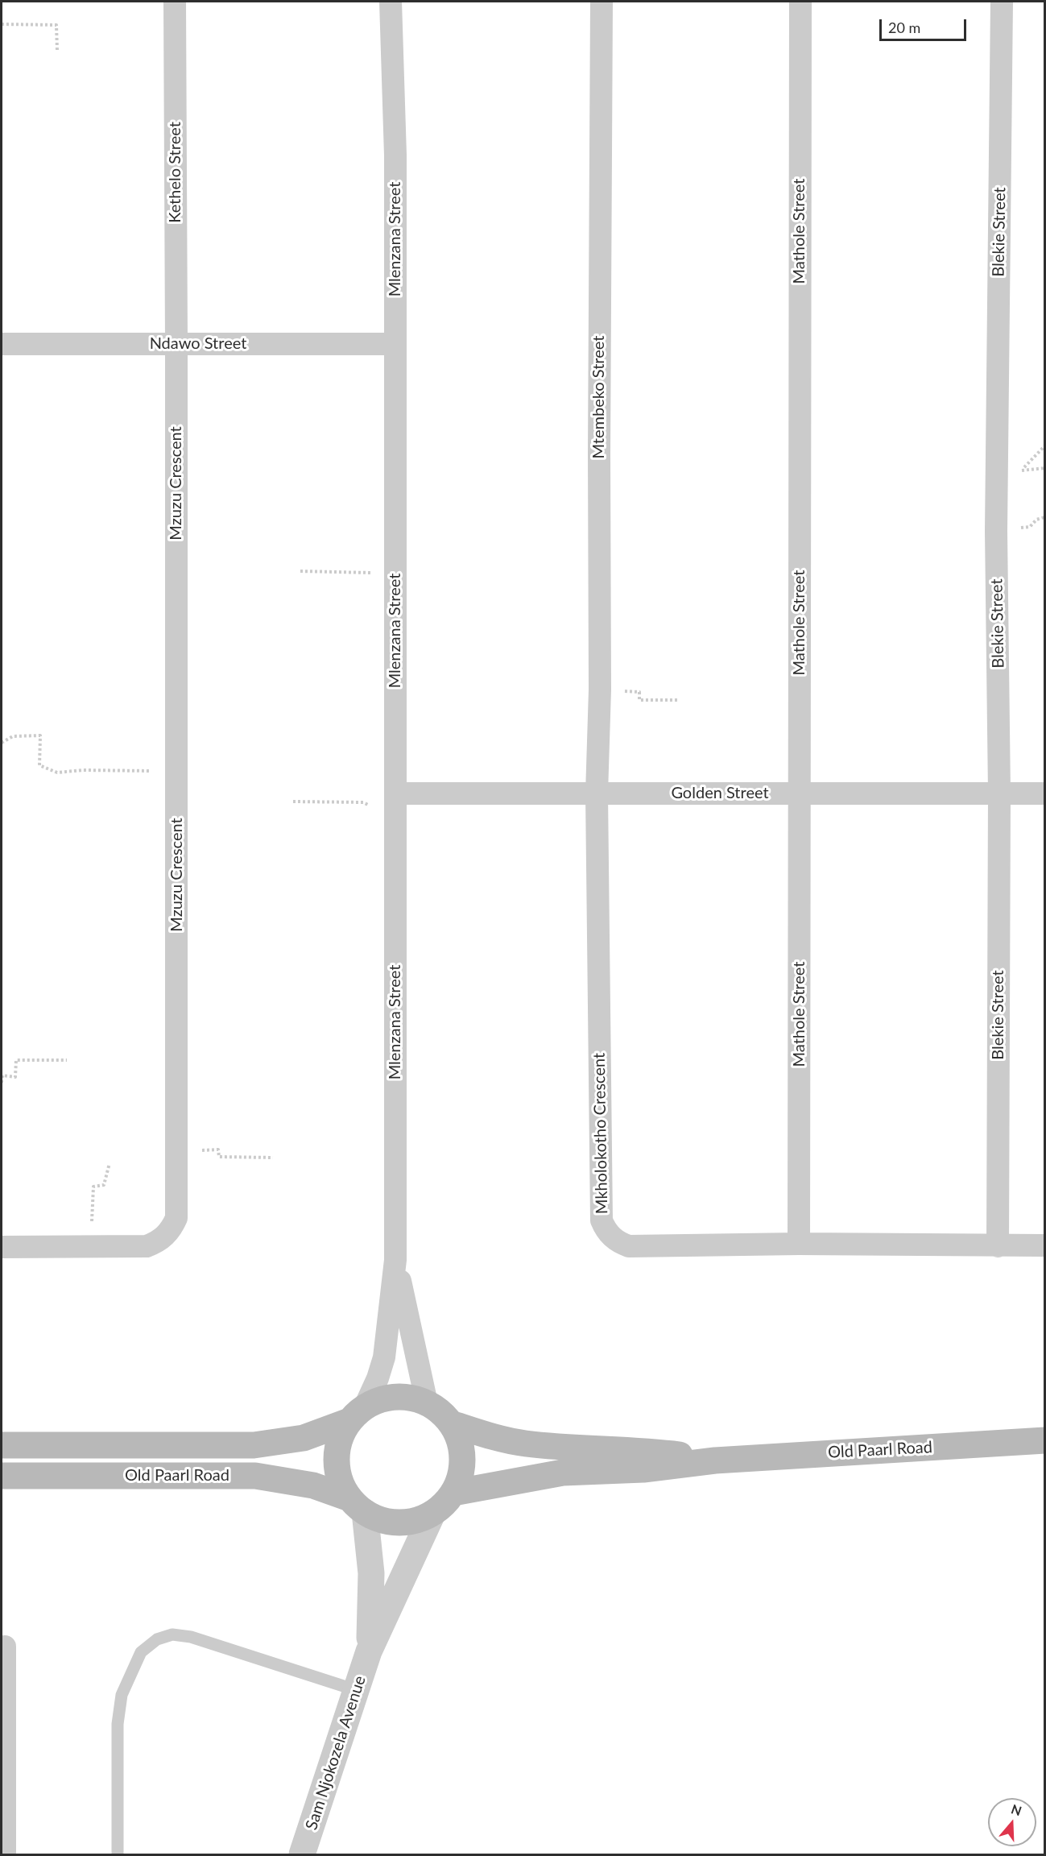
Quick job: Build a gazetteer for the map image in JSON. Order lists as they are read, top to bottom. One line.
{"streets":{"main road":["Old Paarl Road"],"street":["Kethelo Street","Mathole Street","Blekie Street","Mlenzana Street","Ndawo Street","Mtembeko Street","Mzuzu Crescent","Golden Street","Mkholokotho Crescent","Sam Njokozela Avenue"]},"crossings":[["Kethelo Street","Ndawo Street"],["Kethelo Street","Mzuzu Crescent"],["Mathole Street","Golden Street"],["Mathole Street","Mkholokotho Crescent"],["Blekie Street","Golden Street"],["Blekie Street","Mkholokotho Crescent"],["Mlenzana Street","Ndawo Street"],["Mlenzana Street","Golden Street"],["Mlenzana Street","Old Paarl Road"],["Mlenzana Street","Sam Njokozela Avenue"],["Ndawo Street","Mzuzu Crescent"],["Mtembeko Street","Golden Street"],["Mtembeko Street","Mkholokotho Crescent"],["Golden Street","Mkholokotho Crescent"],["Old Paarl Road","Sam Njokozela Avenue"]],"scale_bar":"20 m","north":"top"}
